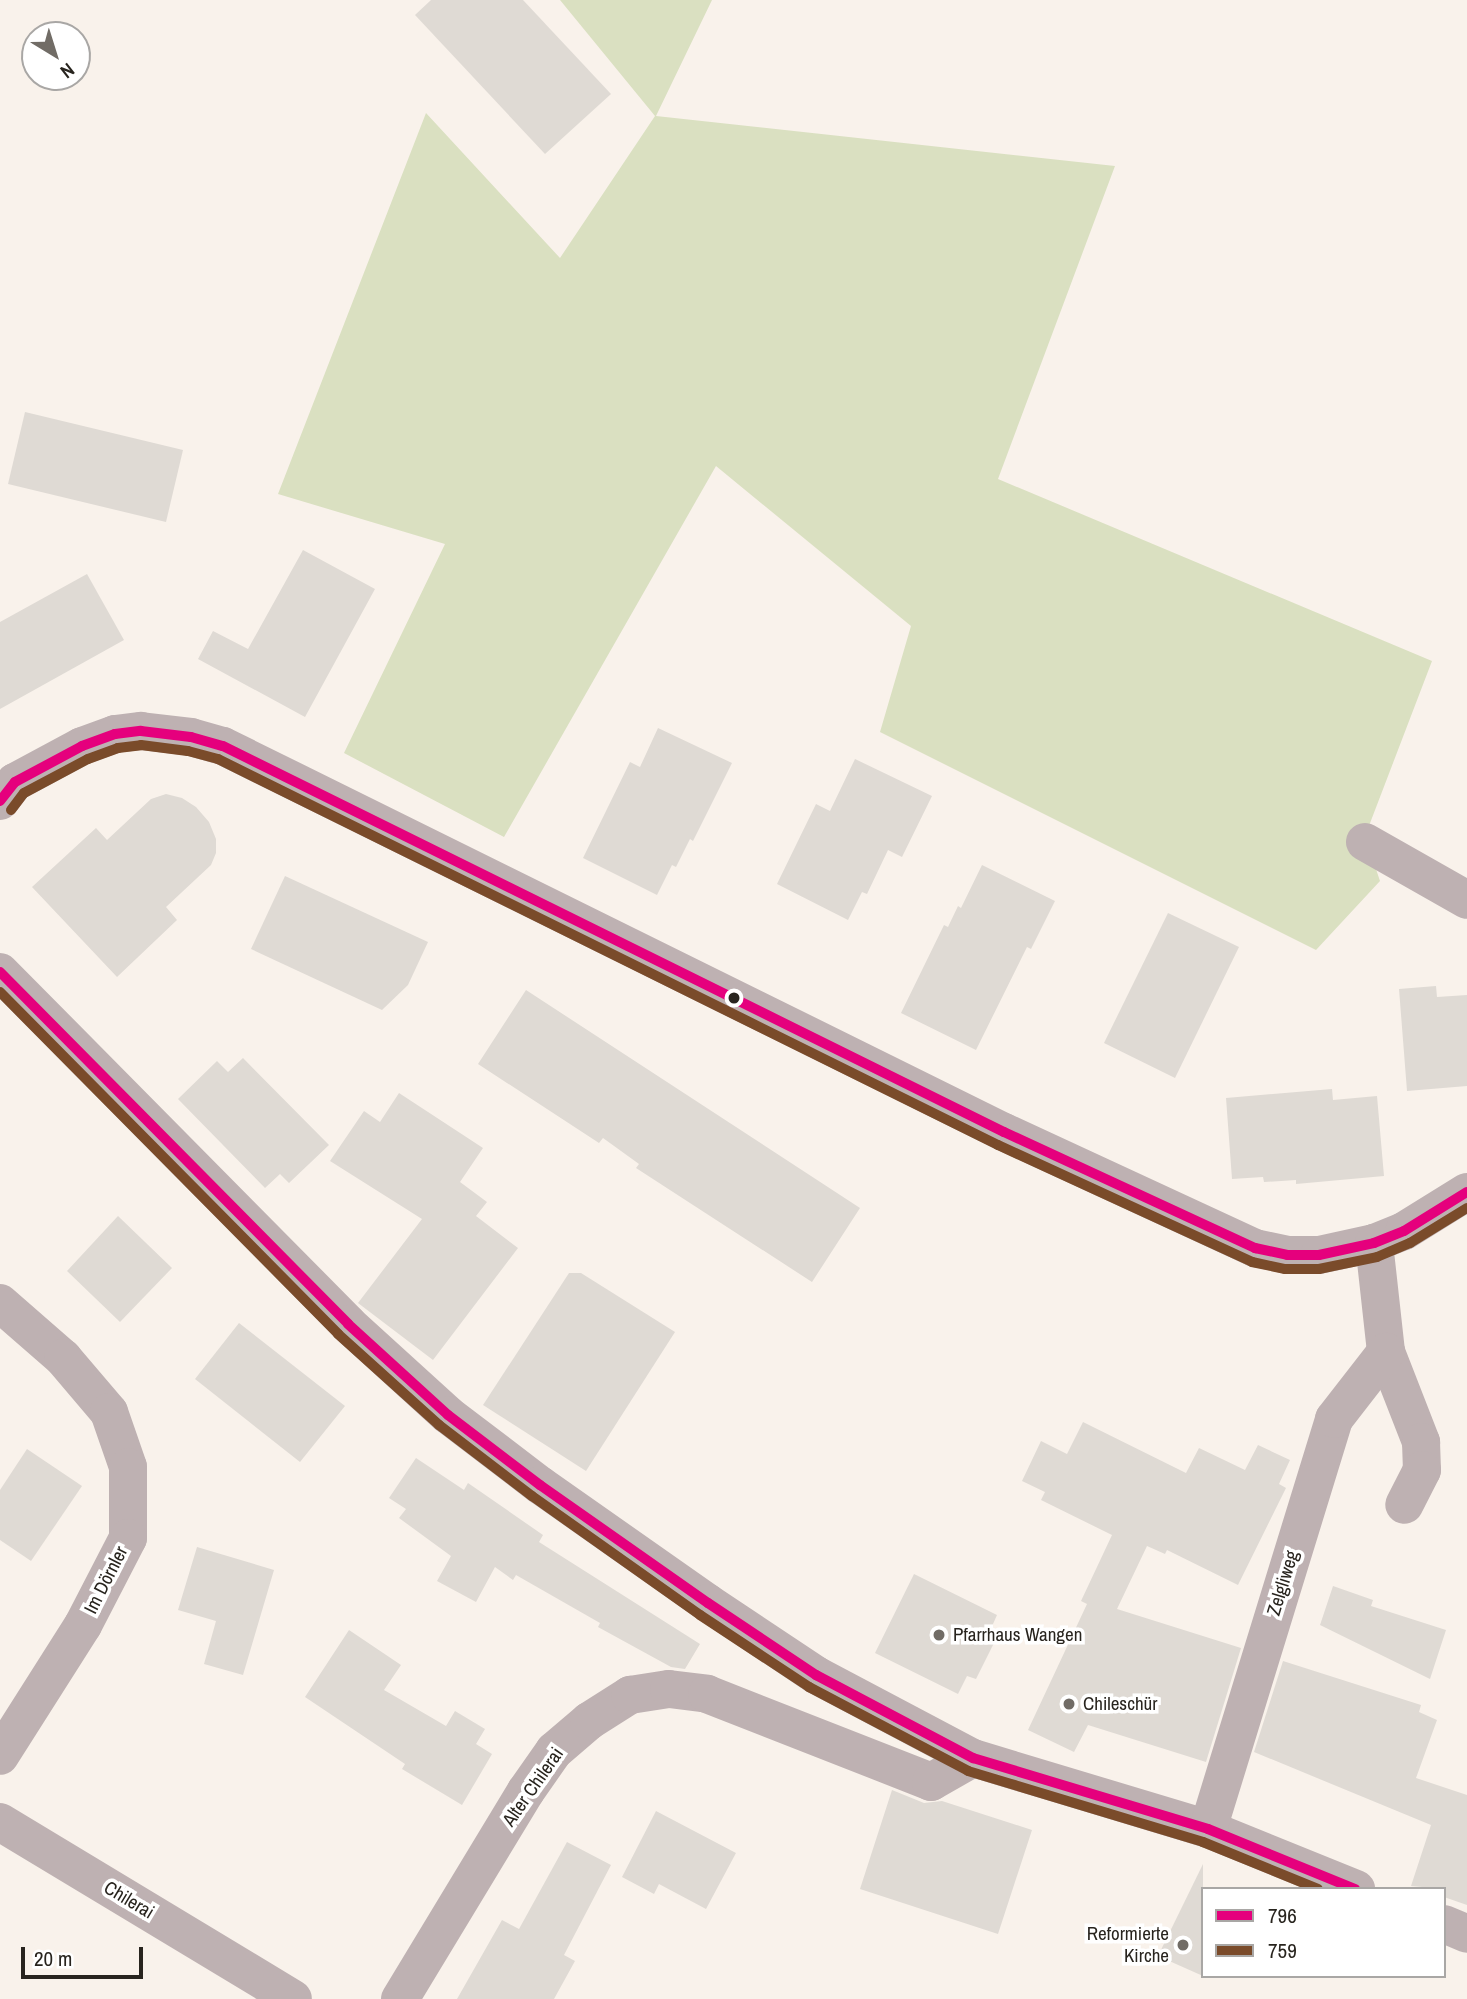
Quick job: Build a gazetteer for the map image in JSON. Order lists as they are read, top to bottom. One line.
{"streets":{"street":["Im Dörnler","Zelgliweg","Alter Chilerai","Chilerai"]},"places":["Pfarrhaus Wangen","Chileschür","Reformierte Kirche"],"lines":["transit line 796","transit line 759"],"legend":["796","759"],"scale_bar":"20 m","north":"bottom right"}
